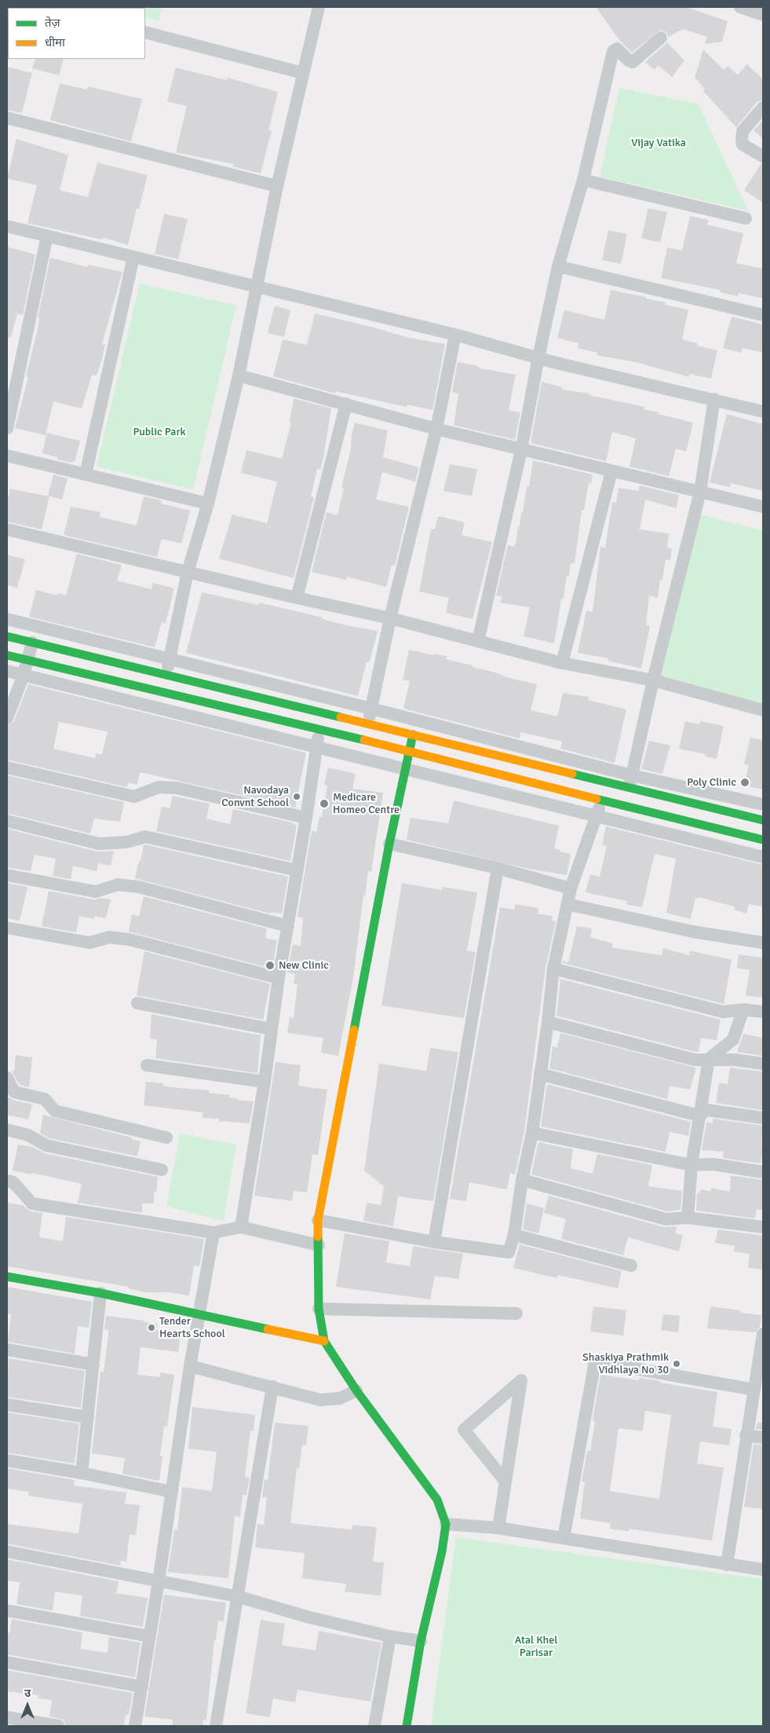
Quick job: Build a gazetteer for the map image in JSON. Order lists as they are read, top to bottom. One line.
{"parks":["Vijay Vatika","Public Park","Atal Khel Parisar"],"places":["Poly Clinic","Navodaya Convnt School","Medicare Homeo Centre","New Clinic","Tender Hearts School","Shaskiya Prathmik Vidhlaya No 30"],"legend":["तेज़","धीमा"],"north":"top"}
